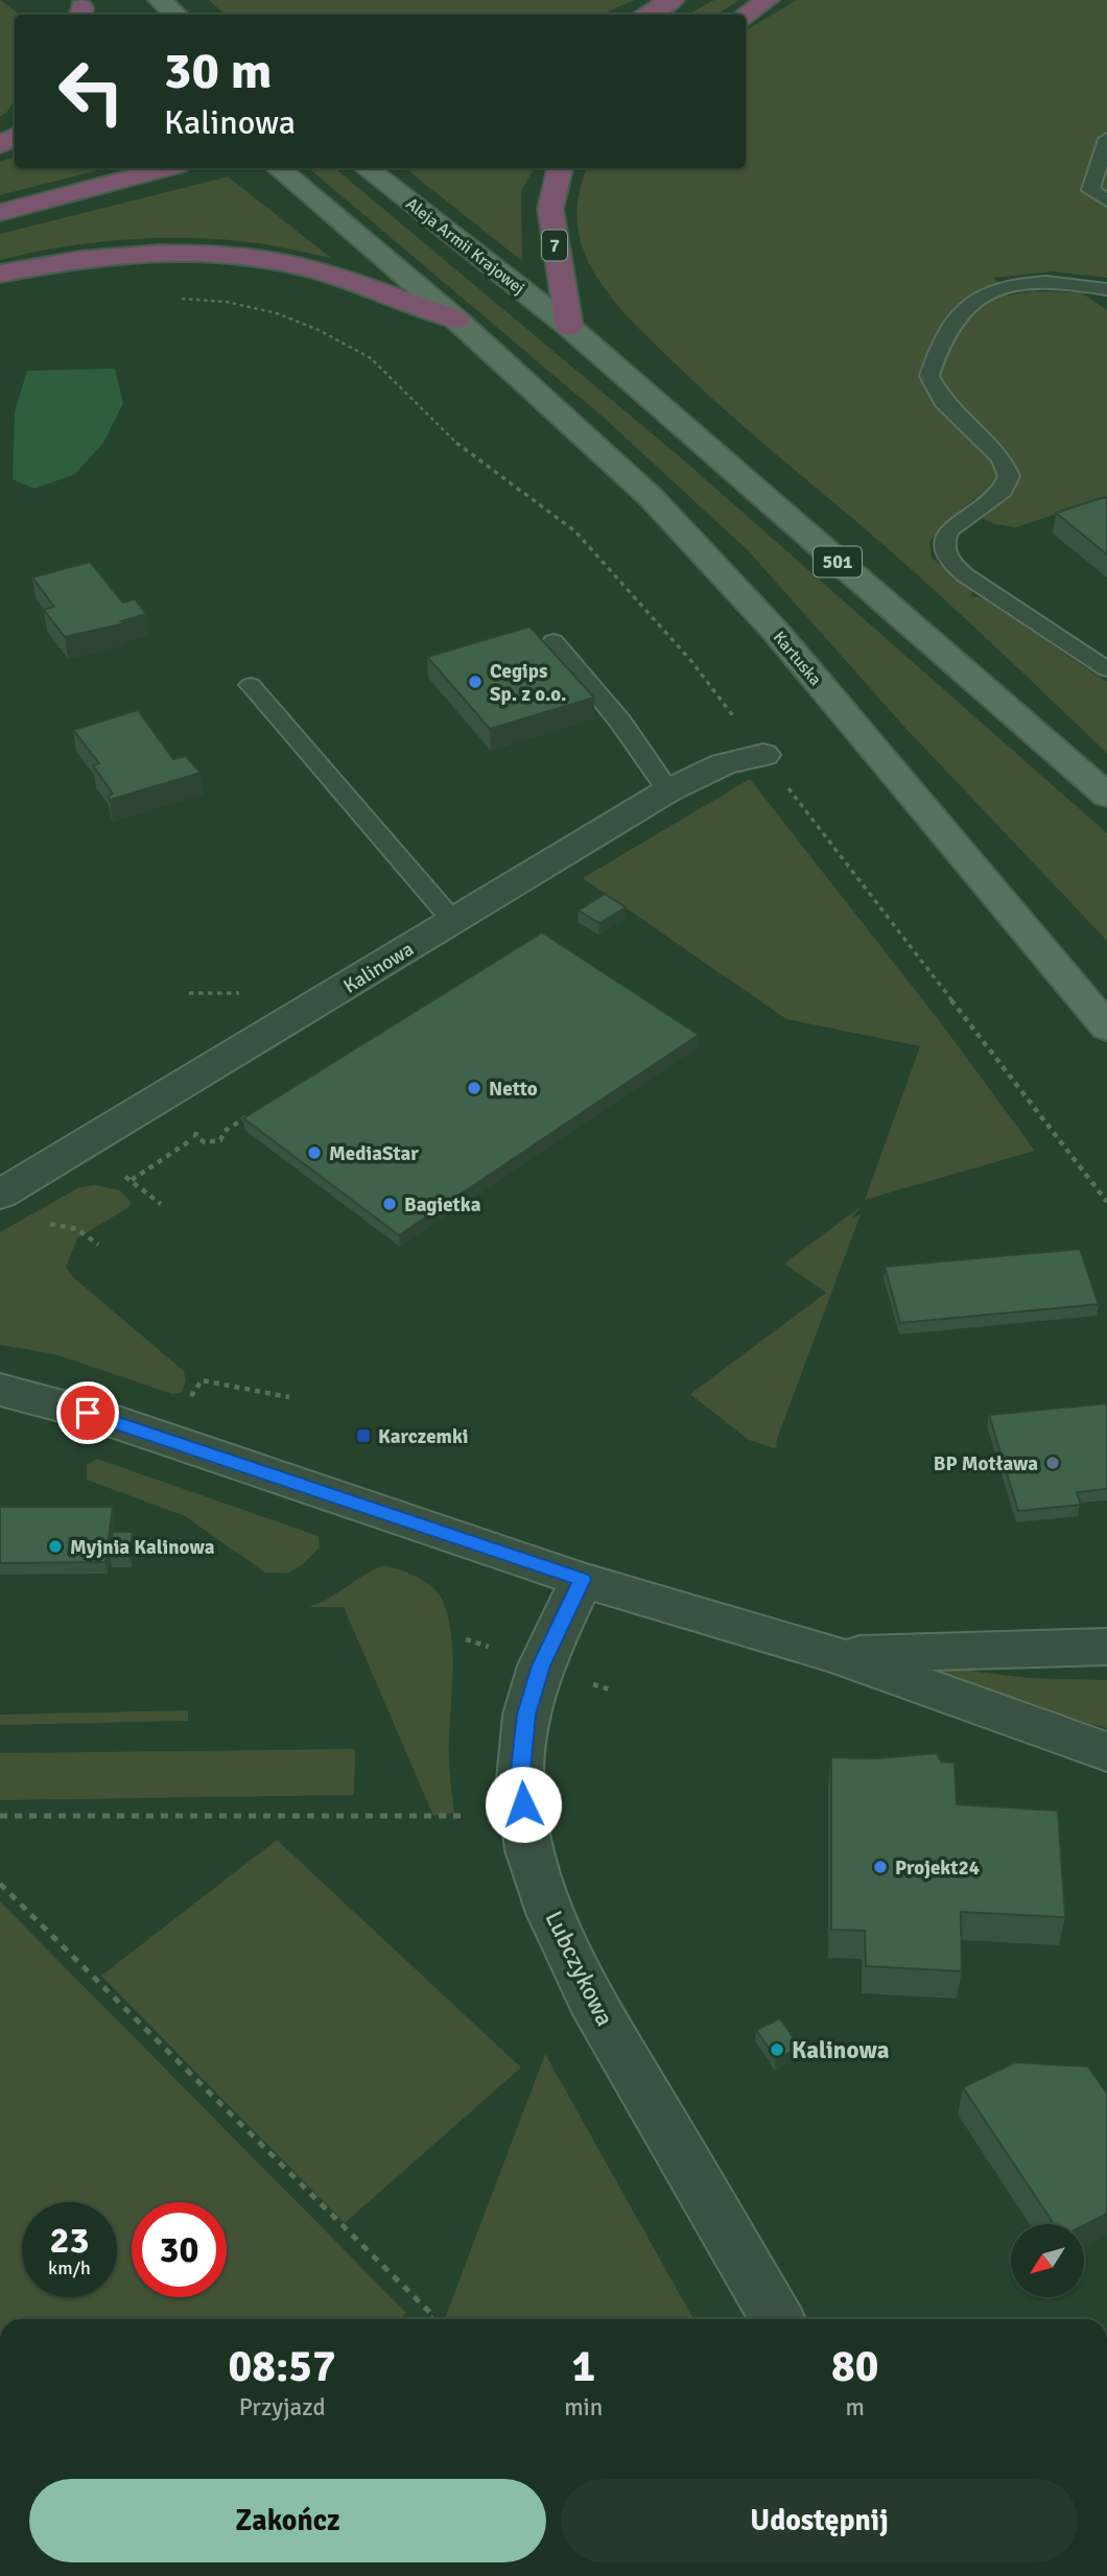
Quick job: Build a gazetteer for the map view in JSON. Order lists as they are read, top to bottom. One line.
{"streets":{"highway":["7"],"main road":["Aleja Armii Krajowej","501","Kartuska"],"street":["Kalinowa","Lubczykowa"]},"crossings":[["Aleja Armii Krajowej","7"],["Aleja Armii Krajowej","501"],["7","501"]],"places":{"other":["Cegips Sp. z o.o.","Netto","MediaStar","Bagietka","BP Motława","Myjnia Kalinowa","Projekt24","Kalinowa"],"transit":["Karczemki"]},"north":"bottom left","page":{"turn":["30 m","Kalinowa"],"speed":"23 km/h","limit":"30","eta":["08:57","Przyjazd","1","min","80","m"],"buttons":["Zakończ","Udostępnij"]}}
